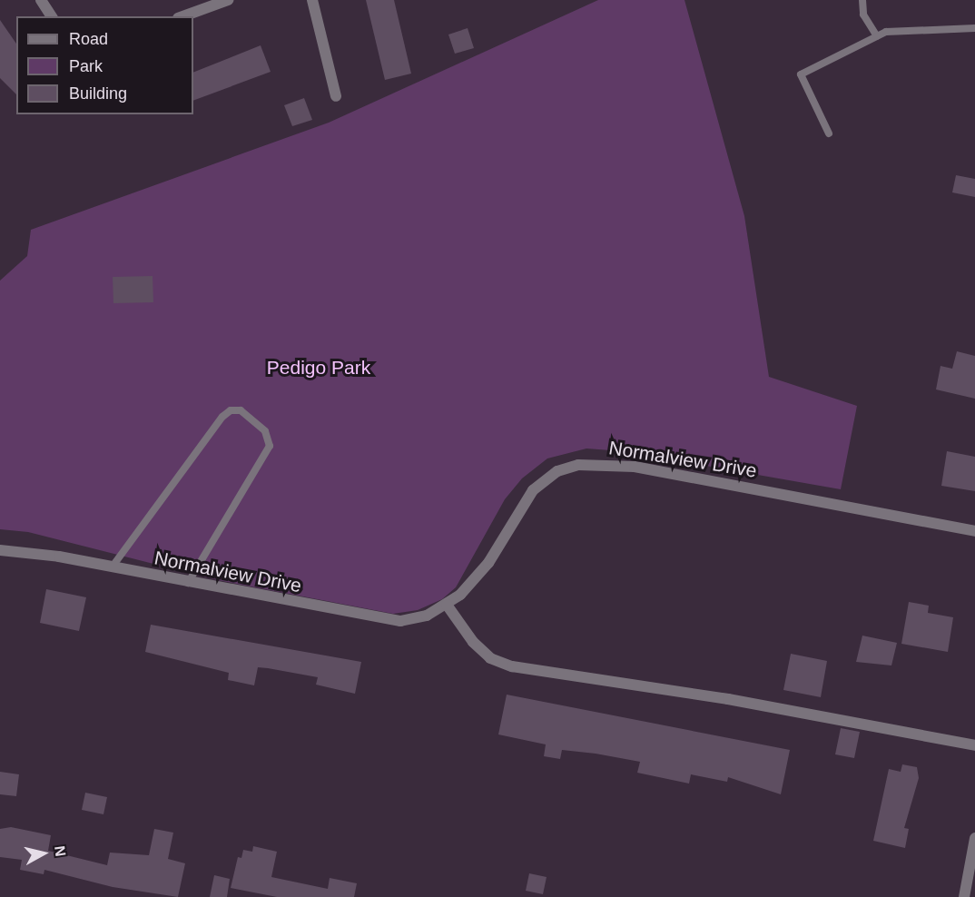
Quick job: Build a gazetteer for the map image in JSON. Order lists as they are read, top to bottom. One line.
{"streets":{"street":["Normalview Drive"]},"parks":["Pedigo Park"],"legend":["Road","Park","Building"],"north":"right"}
